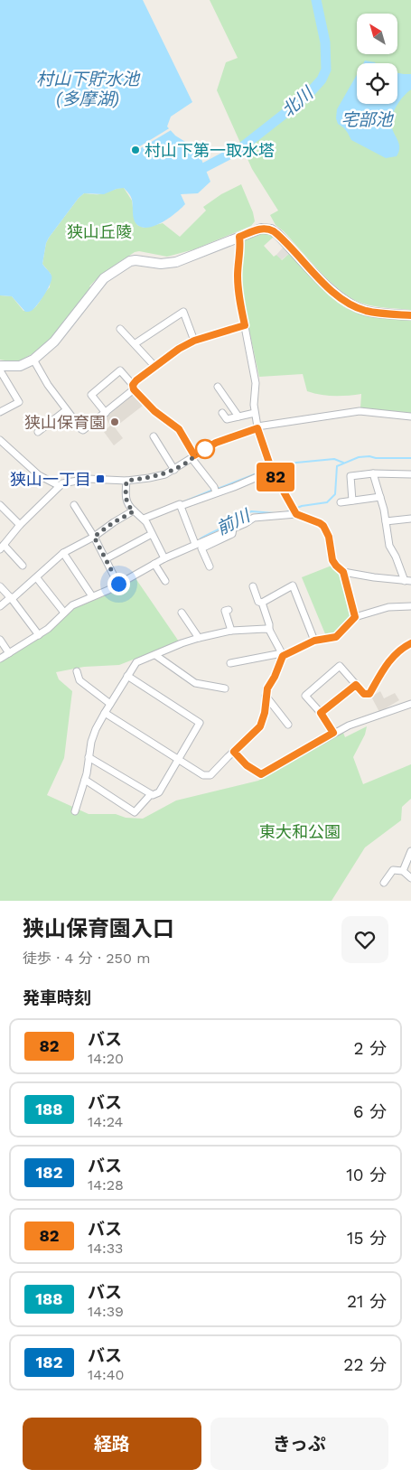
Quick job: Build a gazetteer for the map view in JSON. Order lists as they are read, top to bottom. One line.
{"water":["村山下貯水池 (多摩湖)","北川","宅部池","前川"],"parks":["狭山丘陵","東大和公園"],"places":{"other":["村山下第一取水塔","狭山保育園"],"transit":["狭山一丁目"]},"lines":["bus line 82"],"north":"top left","page":{"on_map":"82","heading":[["狭山保育園入口","徒歩 · 4 分 · 250 m"],"発車時刻"],"list":[{"mark":"82","name":"バス","note":"14:20","value":"2 分"},{"mark":"188","name":"バス","note":"14:24","value":"6 分"},{"mark":"182","name":"バス","note":"14:28","value":"10 分"},{"mark":"82","name":"バス","note":"14:33","value":"15 分"},{"mark":"188","name":"バス","note":"14:39","value":"21 分"},{"mark":"182","name":"バス","note":"14:40","value":"22 分"}],"buttons":["経路","きっぷ"]}}
